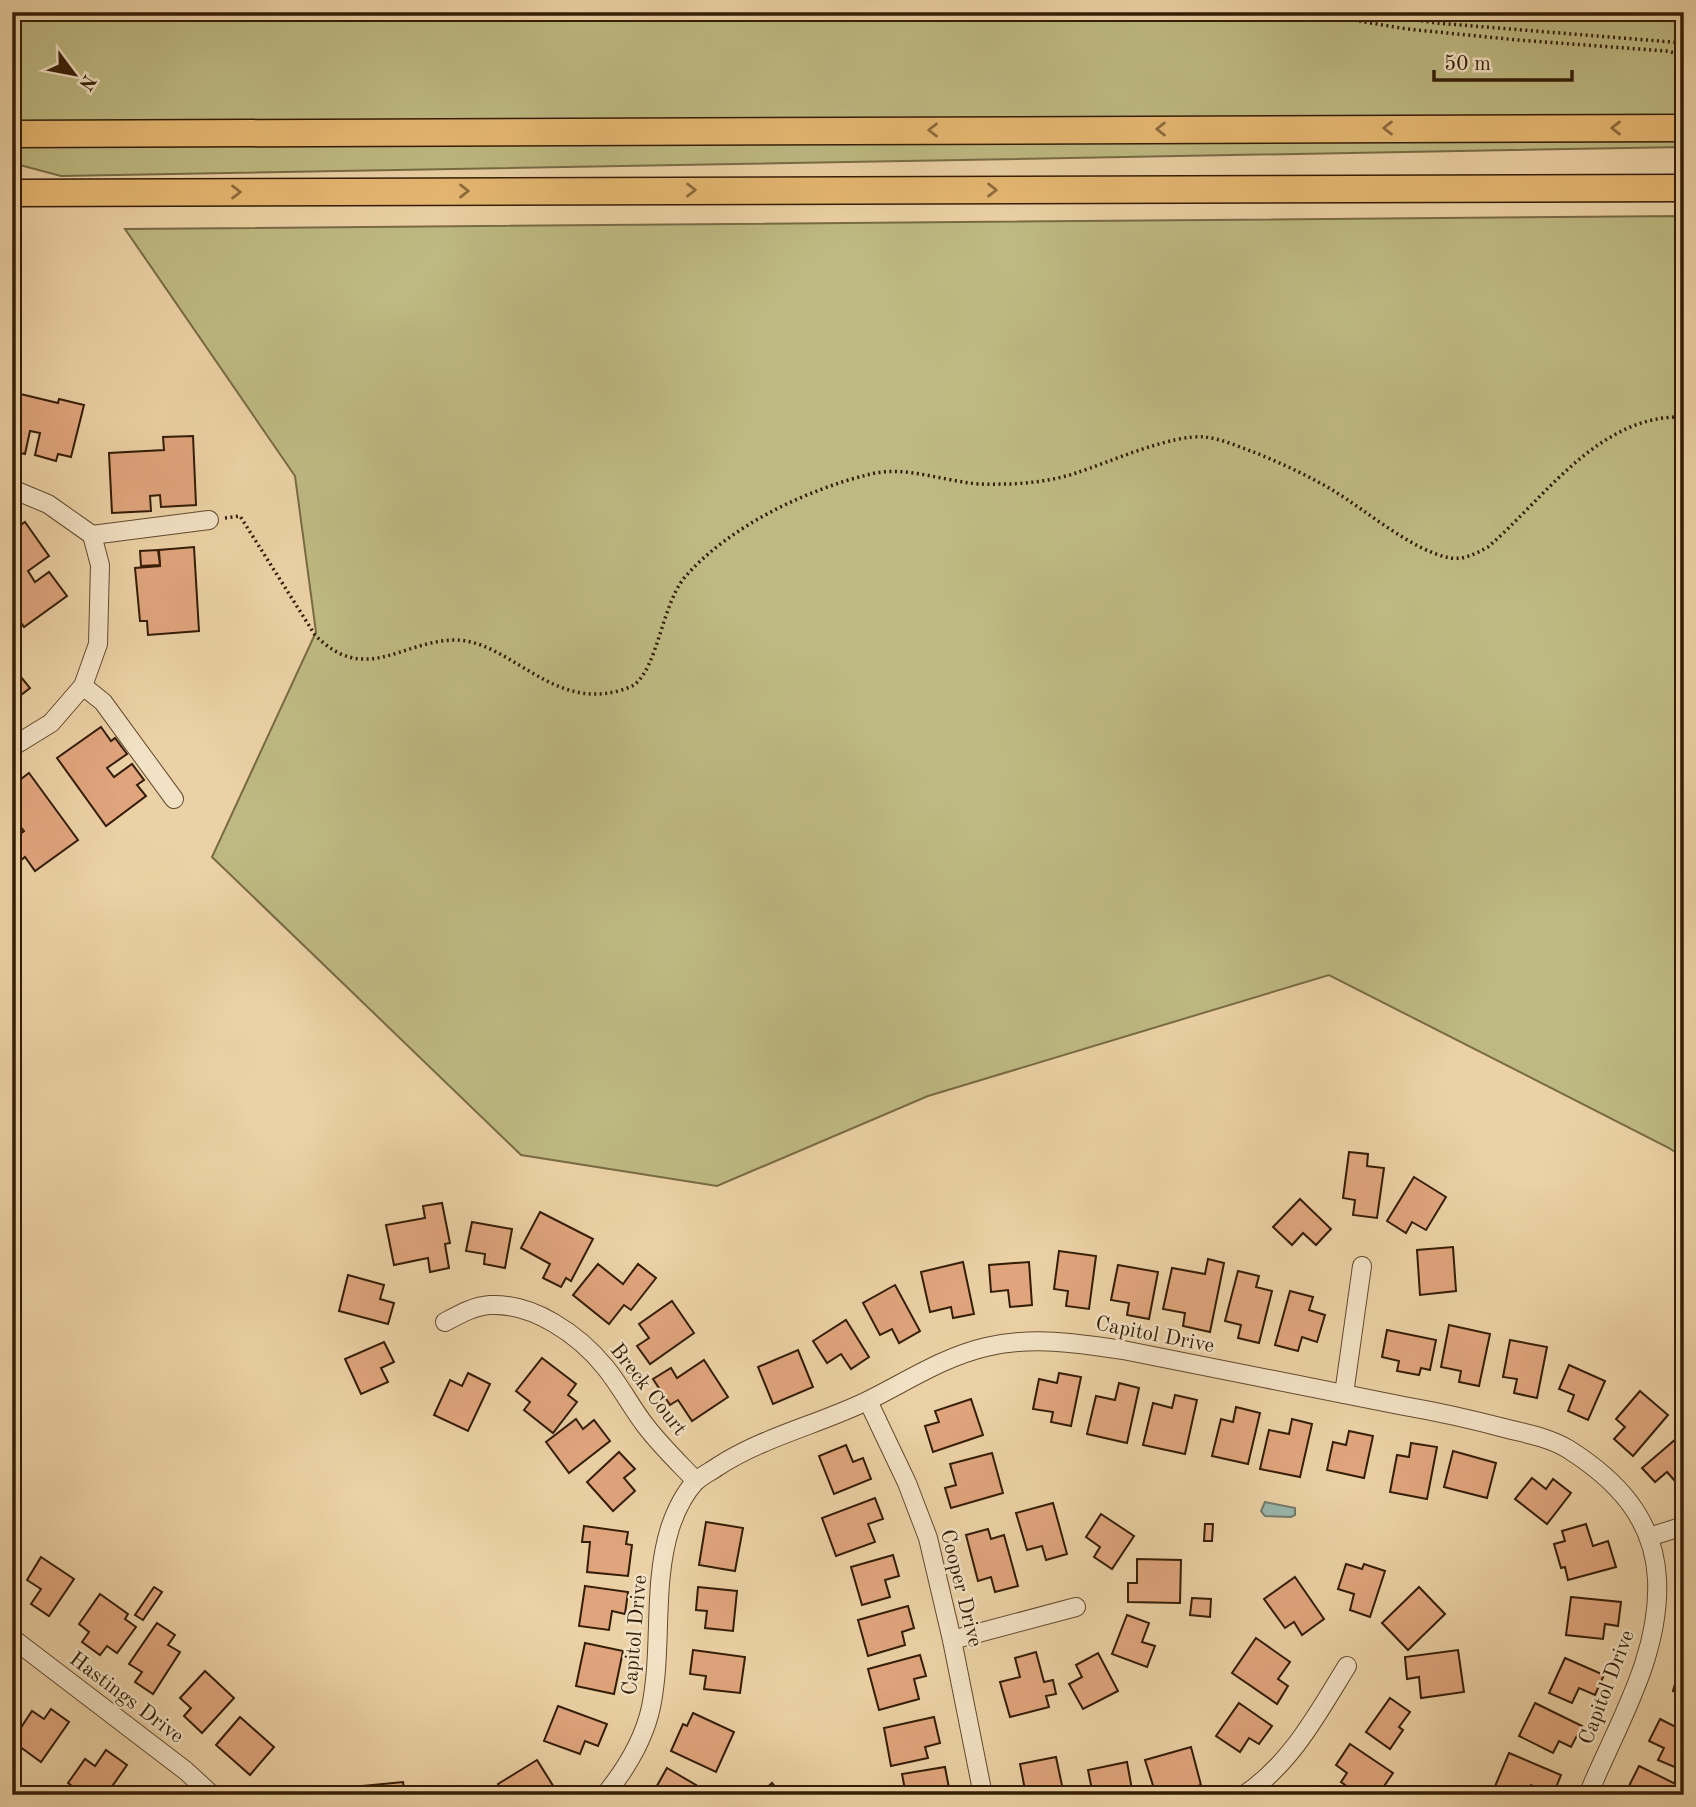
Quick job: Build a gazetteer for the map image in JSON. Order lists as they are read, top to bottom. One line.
{"streets":{"street":["Capitol Drive","Breck Court","Cooper Drive","Hastings Drive"]},"crossings":[["Capitol Drive","Breck Court"],["Capitol Drive","Cooper Drive"]],"scale_bar":"50 m","north":"bottom right"}
